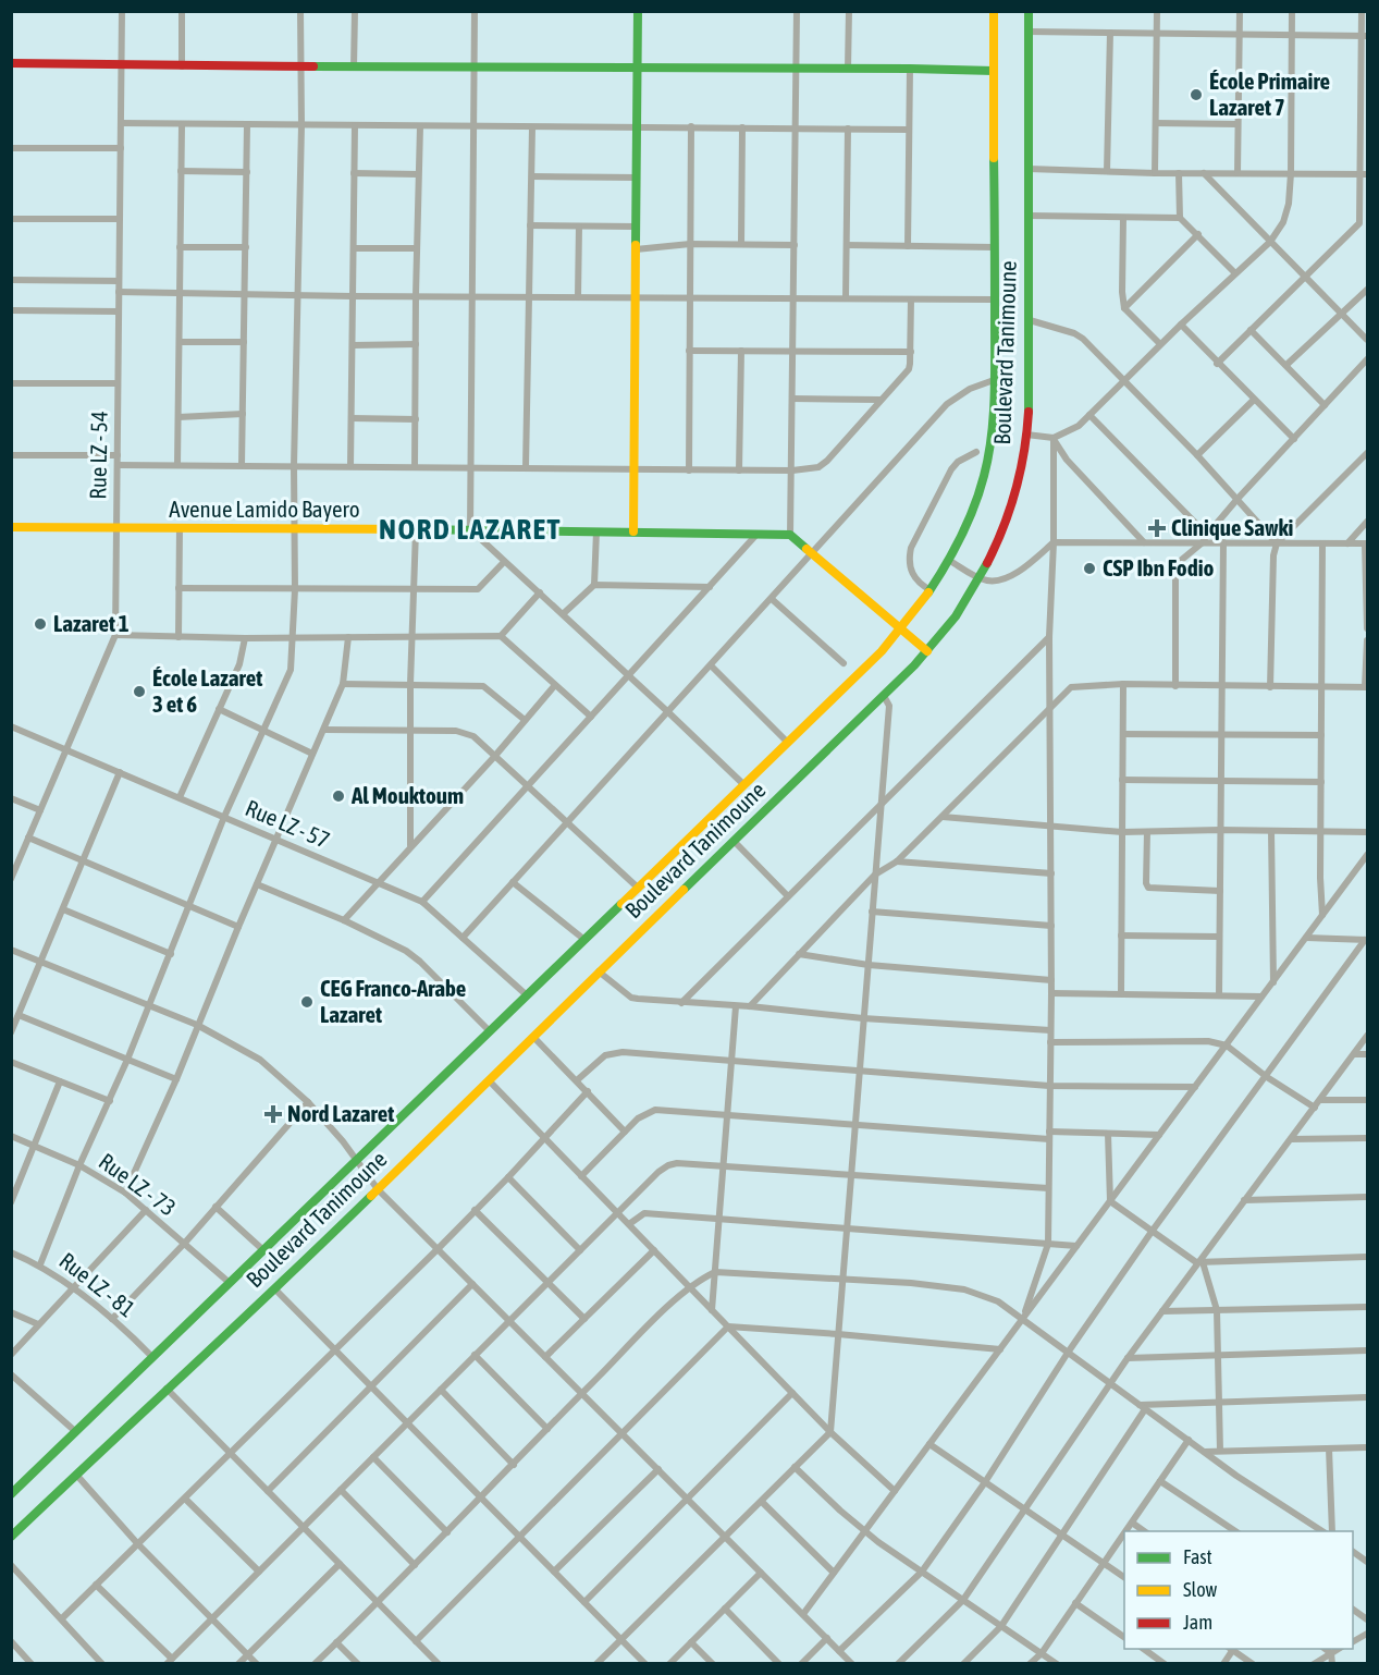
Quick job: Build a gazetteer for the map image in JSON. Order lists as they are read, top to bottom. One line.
{"streets":{"main road":["Boulevard Tanimoune","Avenue Lamido Bayero"],"street":["Rue LZ - 54","Rue LZ - 57","Rue LZ - 73","Rue LZ - 81"]},"crossings":[["Boulevard Tanimoune","Rue LZ - 57"],["Boulevard Tanimoune","Rue LZ - 73"],["Boulevard Tanimoune","Rue LZ - 81"],["Rue LZ - 54","Avenue Lamido Bayero"],["Rue LZ - 54","Rue LZ - 57"]],"districts":["NORD LAZARET"],"places":{"other":["École Primaire Lazaret 7","CSP Ibn Fodio","Lazaret 1","École Lazaret 3 et 6","Al Mouktoum","CEG Franco-Arabe Lazaret"],"health":["Clinique Sawki","Nord Lazaret"]},"legend":["Fast","Slow","Jam"]}
